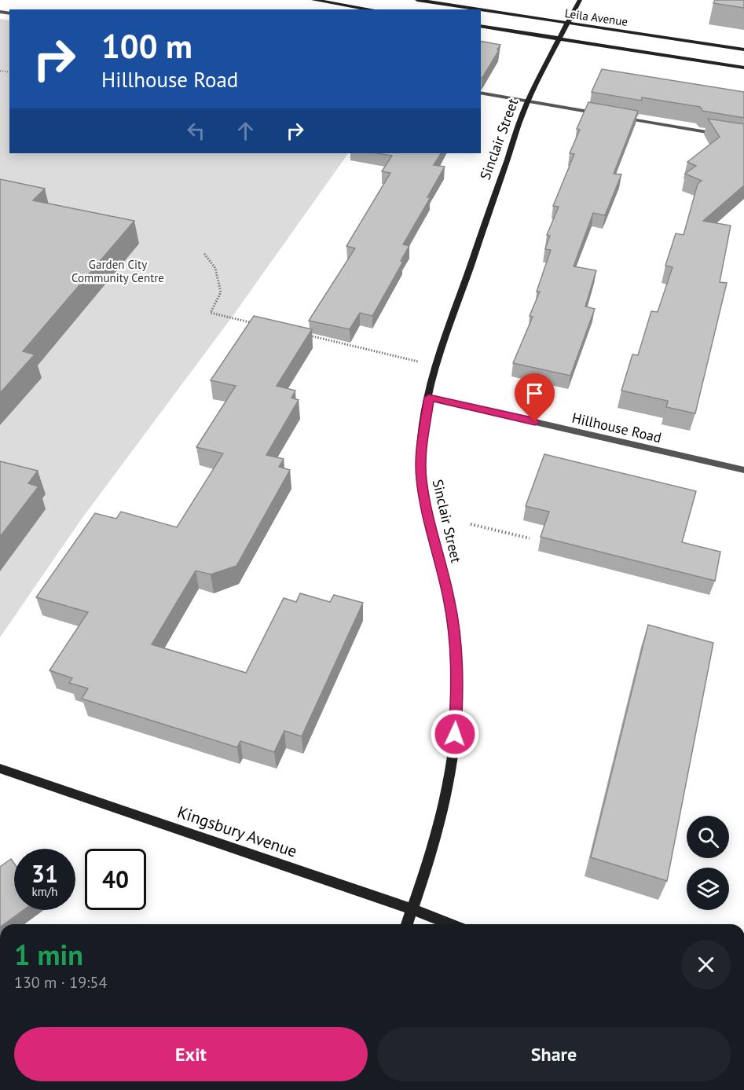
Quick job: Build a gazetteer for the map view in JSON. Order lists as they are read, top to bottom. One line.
{"streets":{"street":["Leila Avenue","Sinclair Street","Hillhouse Road","Kingsbury Avenue"]},"crossings":[["Leila Avenue","Sinclair Street"],["Sinclair Street","Hillhouse Road"],["Sinclair Street","Kingsbury Avenue"]],"parks":["Garden City Community Centre"],"page":{"turn":["100 m","Hillhouse Road"],"speed":"31 km/h","limit":"40","heading":["1 min","130 m · 19:54"],"buttons":["Exit","Share"]}}
